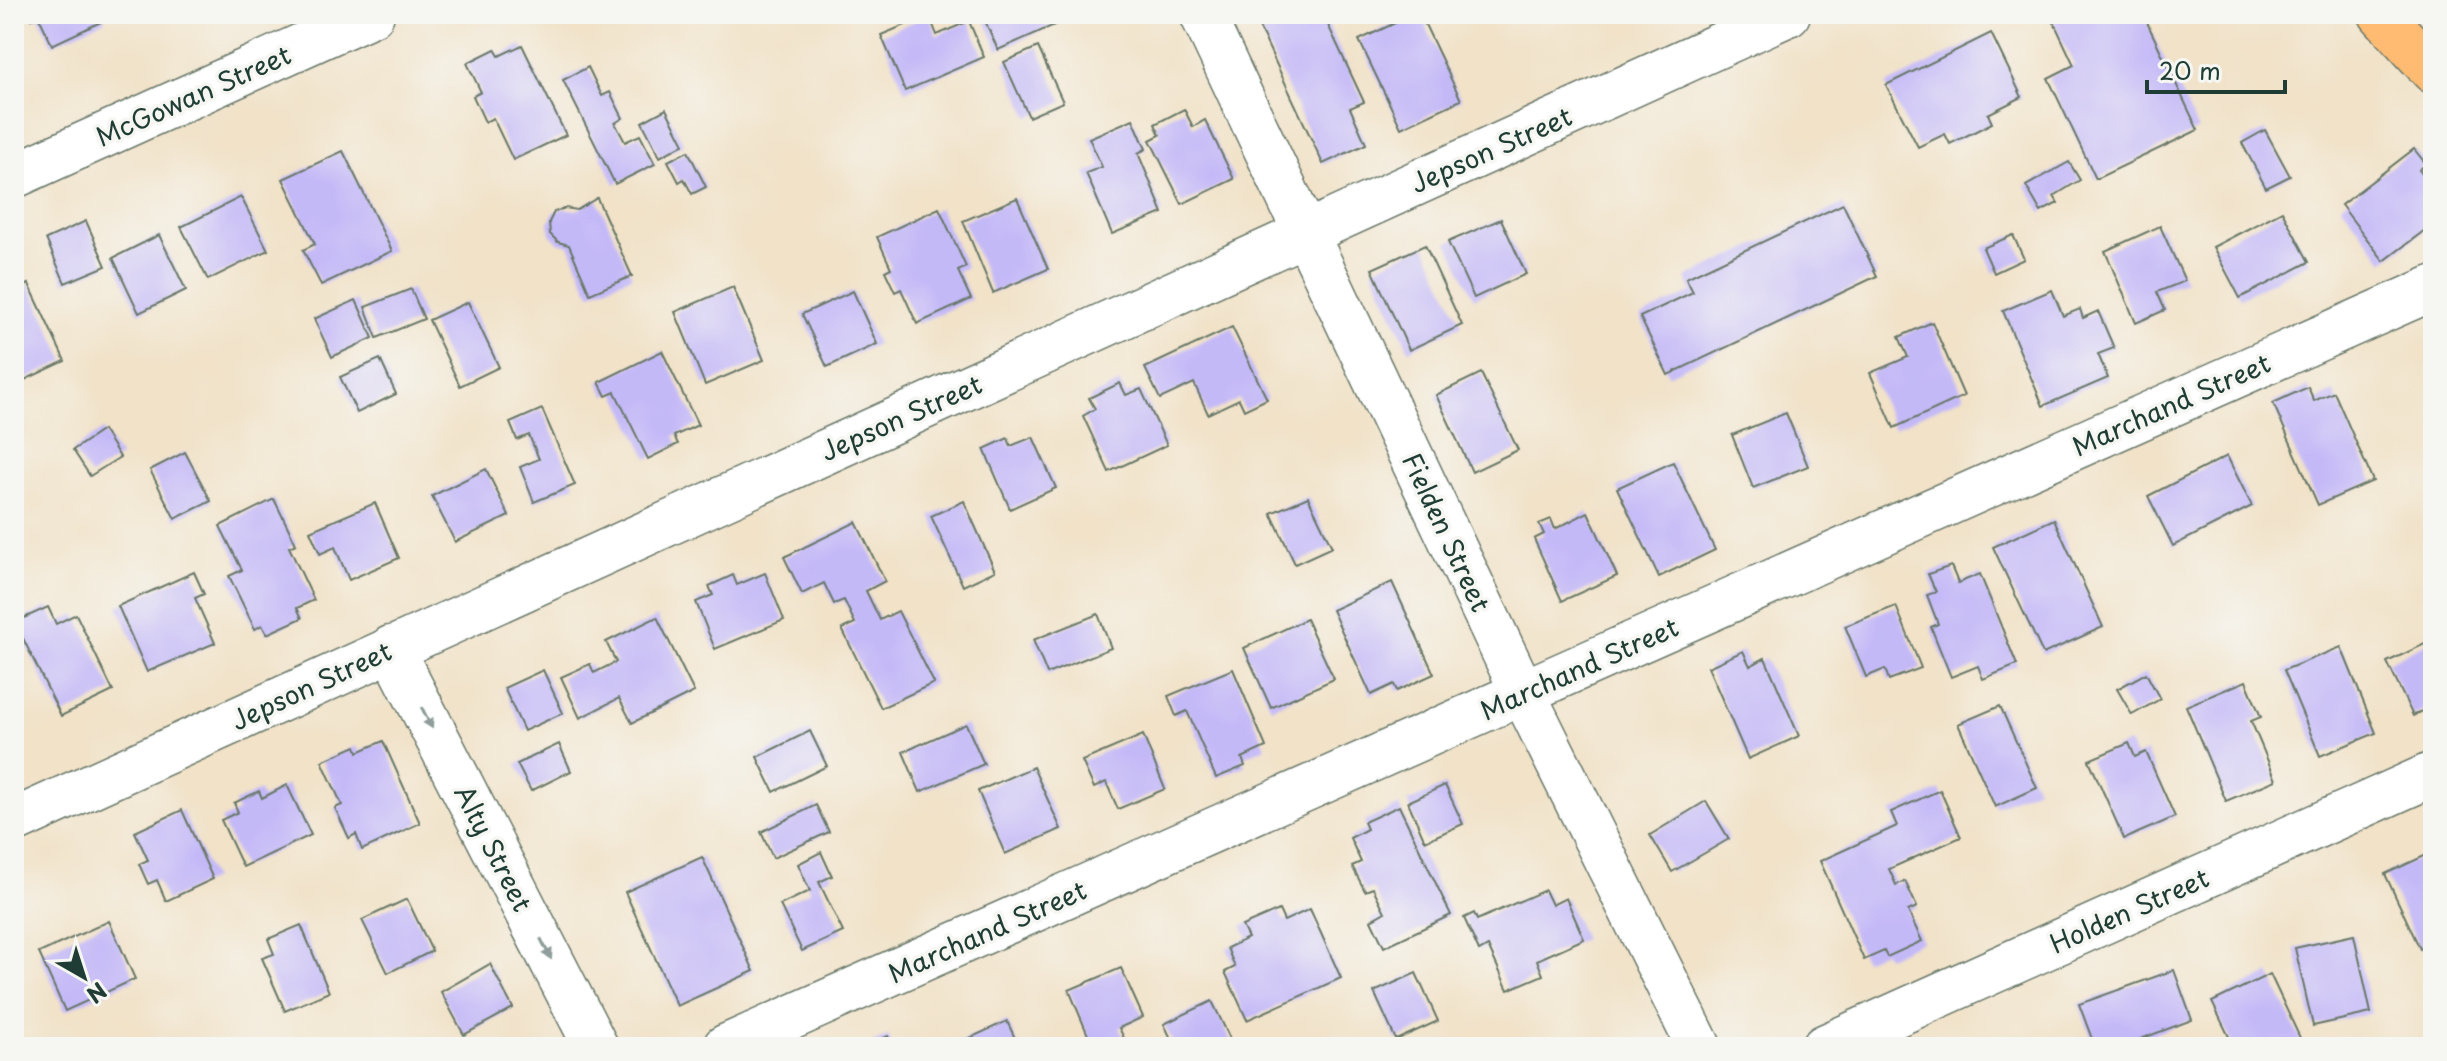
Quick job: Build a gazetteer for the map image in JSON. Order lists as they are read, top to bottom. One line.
{"streets":{"street":["McGowan Street","Jepson Street","Marchand Street","Fielden Street","Alty Street","Holden Street"]},"crossings":[["Jepson Street","Fielden Street"],["Jepson Street","Alty Street"],["Marchand Street","Fielden Street"]],"one_way":["Alty Street"],"scale_bar":"20 m","north":"bottom right"}
